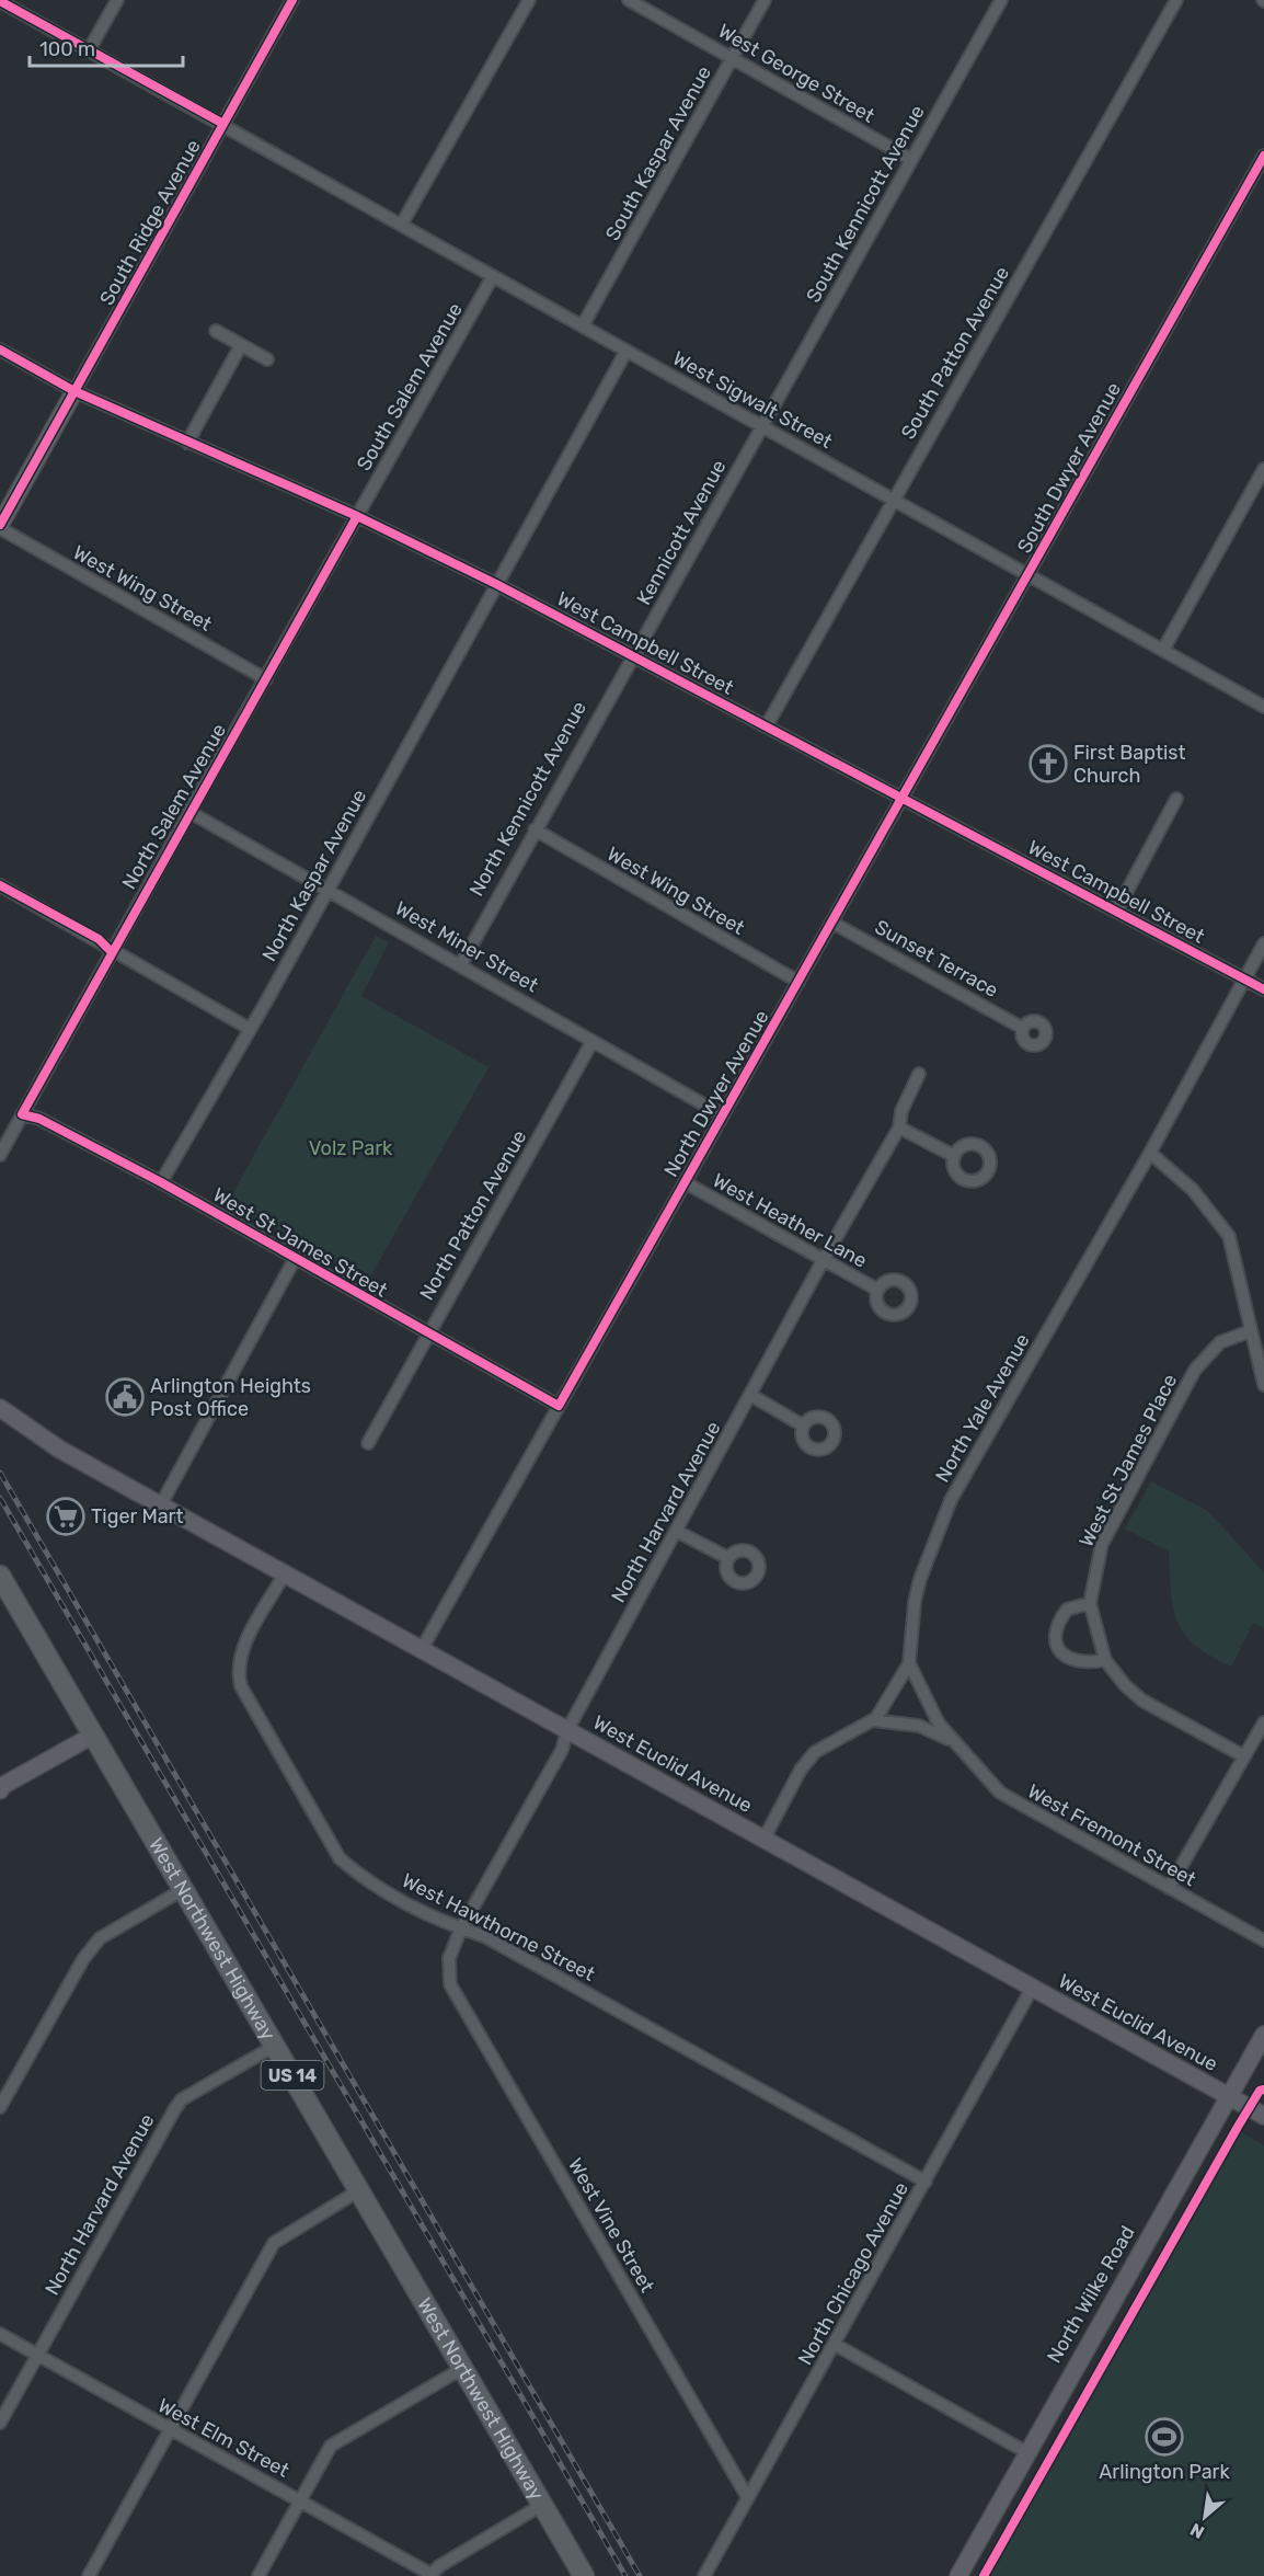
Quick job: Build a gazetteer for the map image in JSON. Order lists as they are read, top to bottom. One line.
{"streets":{"main road":["West Euclid Avenue","West Northwest Highway","US 14","North Wilke Road"],"street":["West George Street","South Kaspar Avenue","South Kennicott Avenue","South Ridge Avenue","South Patton Avenue","South Salem Avenue","West Sigwalt Street","South Dwyer Avenue","Kennicott Avenue","West Wing Street","West Campbell Street","North Kennicott Avenue","North Salem Avenue","North Kaspar Avenue","West Miner Street","Sunset Terrace","North Dwyer Avenue","North Patton Avenue","West Heather Lane","West St James Street","North Yale Avenue","West St James Place","North Harvard Avenue","West Fremont Street","West Hawthorne Street","West Vine Street","North Chicago Avenue","West Elm Street"]},"crossings":[["West George Street","South Kaspar Avenue"],["West George Street","South Kennicott Avenue"],["South Kaspar Avenue","West Sigwalt Street"],["South Kennicott Avenue","West Sigwalt Street"],["South Kennicott Avenue","Kennicott Avenue"],["South Ridge Avenue","West Sigwalt Street"],["South Ridge Avenue","West Campbell Street"],["South Patton Avenue","West Sigwalt Street"],["South Patton Avenue","West Campbell Street"],["South Salem Avenue","West Sigwalt Street"],["South Salem Avenue","West Campbell Street"],["South Salem Avenue","North Salem Avenue"],["West Sigwalt Street","South Dwyer Avenue"],["West Sigwalt Street","Kennicott Avenue"],["South Dwyer Avenue","West Campbell Street"],["South Dwyer Avenue","North Dwyer Avenue"],["Kennicott Avenue","West Campbell Street"],["Kennicott Avenue","North Kennicott Avenue"],["West Wing Street","North Kennicott Avenue"],["West Wing Street","North Salem Avenue"],["West Wing Street","North Dwyer Avenue"],["West Campbell Street","North Kennicott Avenue"],["West Campbell Street","North Salem Avenue"],["West Campbell Street","North Kaspar Avenue"],["West Campbell Street","North Dwyer Avenue"],["West Campbell Street","North Yale Avenue"],["North Kennicott Avenue","West Miner Street"],["North Salem Avenue","West Miner Street"],["North Salem Avenue","West St James Street"],["North Kaspar Avenue","West Miner Street"],["North Kaspar Avenue","West St James Street"],["West Miner Street","North Dwyer Avenue"],["West Miner Street","North Patton Avenue"],["Sunset Terrace","North Dwyer Avenue"],["North Dwyer Avenue","West Heather Lane"],["North Dwyer Avenue","West St James Street"],["North Dwyer Avenue","West Euclid Avenue"],["North Patton Avenue","West St James Street"],["West Heather Lane","North Harvard Avenue"],["North Yale Avenue","West Euclid Avenue"],["North Yale Avenue","West Fremont Street"],["North Harvard Avenue","West Euclid Avenue"],["North Harvard Avenue","West Hawthorne Street"],["North Harvard Avenue","West Northwest Highway"],["North Harvard Avenue","West Vine Street"],["North Harvard Avenue","West Elm Street"],["West Euclid Avenue","West Hawthorne Street"],["West Euclid Avenue","North Chicago Avenue"],["West Euclid Avenue","North Wilke Road"],["West Hawthorne Street","North Chicago Avenue"],["West Vine Street","North Chicago Avenue"]],"parks":["Volz Park"],"places":{"church":["First Baptist Church"],"public building":["Arlington Heights Post Office"],"supermarket":["Tiger Mart"],"sports":["Arlington Park"]},"scale_bar":"100 m","north":"bottom left"}
